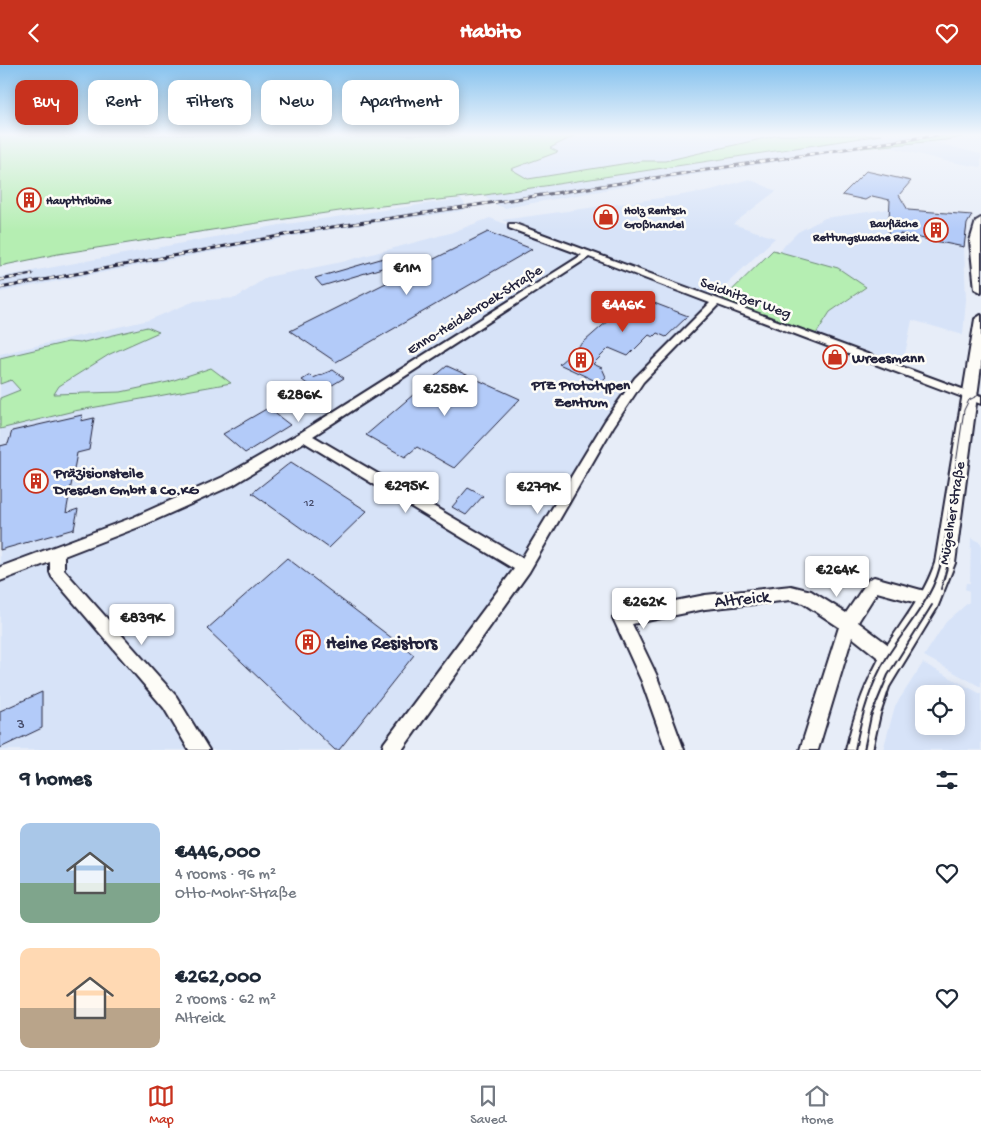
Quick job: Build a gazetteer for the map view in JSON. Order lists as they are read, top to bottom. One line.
{"streets":{"street":["Seidnitzer Weg","Enno-Heidebroek-Straße","Mügelner Straße","Altreick"]},"crossings":[["Seidnitzer Weg","Enno-Heidebroek-Straße"],["Seidnitzer Weg","Mügelner Straße"]],"places":{"building":["Haupttribüne","Baufläche Rettungswache Reick","PTZ Prototypen Zentrum","Präzisionsteile Dresden GmbH & Co.KG","Heine Resistors"],"shop":["Holz Rentsch Großhandel","Wreesmann"]},"house_numbers":["12","3"],"page":{"header":"Habito","chip":["Buy","Rent","Filters","New","Apartment"],"price":["€1M","€446K","€258K","€286K","€295K","€279K","€264K","€262K","€839K"],"heading":"9 homes","list":[{"name":"€446,000","note":"4 rooms · 96 m² · Otto-Mohr-Straße"},{"name":"€262,000","note":"2 rooms · 62 m² · Altreick"}],"tabs":["Map","Saved","Home"]}}
